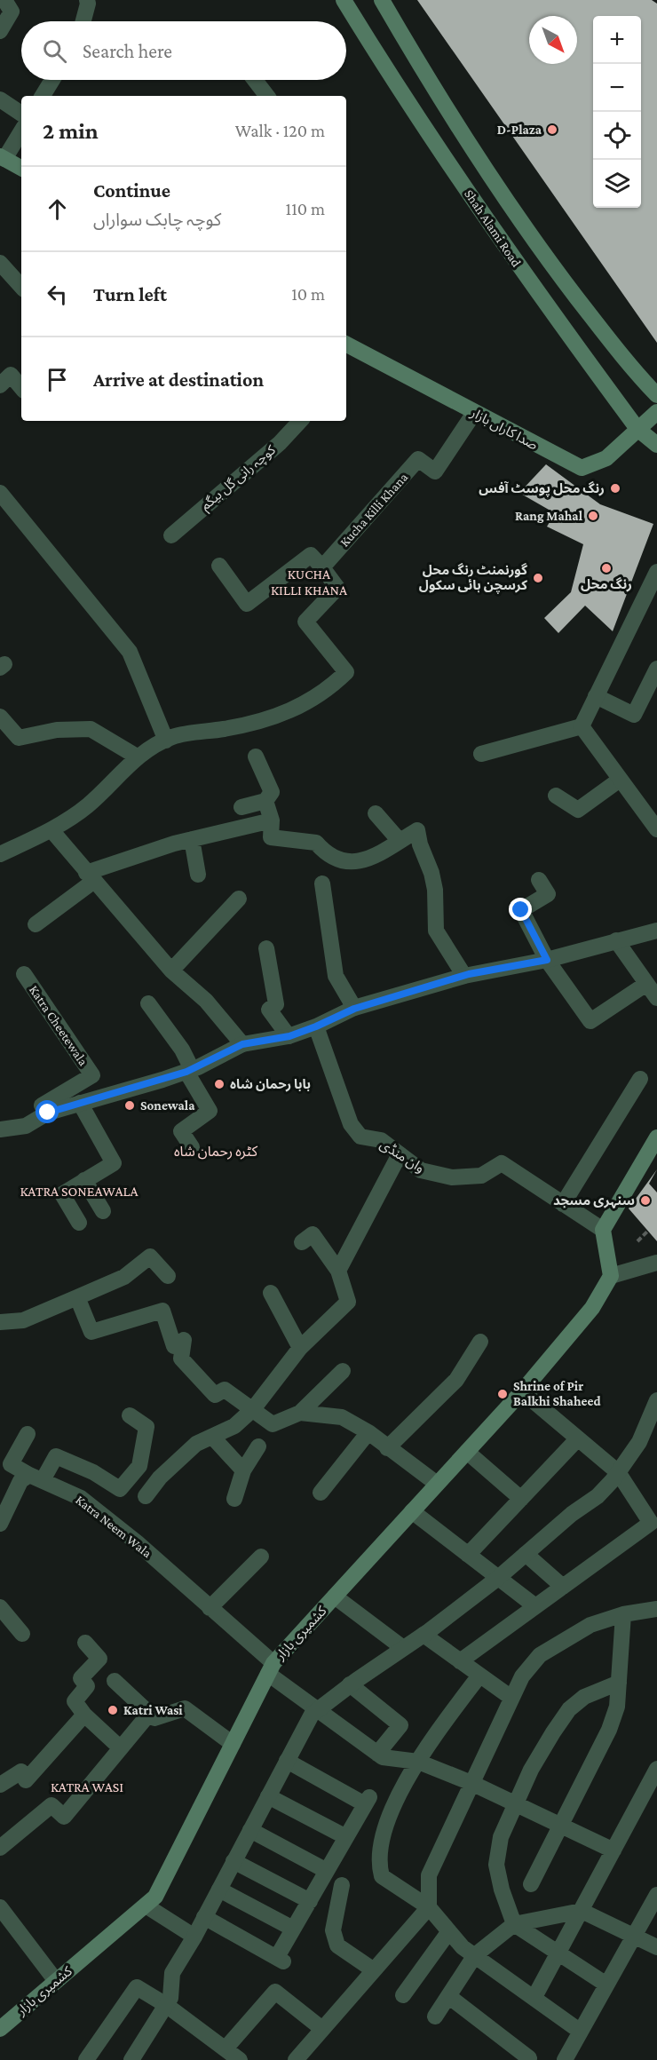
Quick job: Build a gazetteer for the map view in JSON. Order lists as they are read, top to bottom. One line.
{"streets":{"street":["Shah Alami Road","صدا کاراں بازار","کوچہ رانی گل بیگم","Kucha Killi Khana","Katra Cheetewala","وان منڈی","Katra Neem Wala","کشمیری بازار"]},"crossings":[["Shah Alami Road","صدا کاراں بازار"],["صدا کاراں بازار","Kucha Killi Khana"],["Katra Neem Wala","کشمیری بازار"]],"districts":["KUCHA KILLI KHANA","کٹرہ رحمان شاہ","KATRA SONEAWALA","KATRA WASI"],"places":["D-Plaza","رنگ محل پوسٹ آفس","Rang Mahal","رنگ محل","گورنمنٹ رنگ محل کرسچن ہائی سکول","بابا رحمان شاہ","Sonewala","سنہری مسجد","Shrine of Pir Balkhi Shaheed","Katri Wasi"],"north":"bottom right","page":{"map_buttons":["+","−"],"search":"Search here","heading":["2 min","Walk · 120 m"],"list":[["Continue","کوچہ چابک سواراں","110 m"],["Turn left","10 m"],"Arrive at destination"]}}
